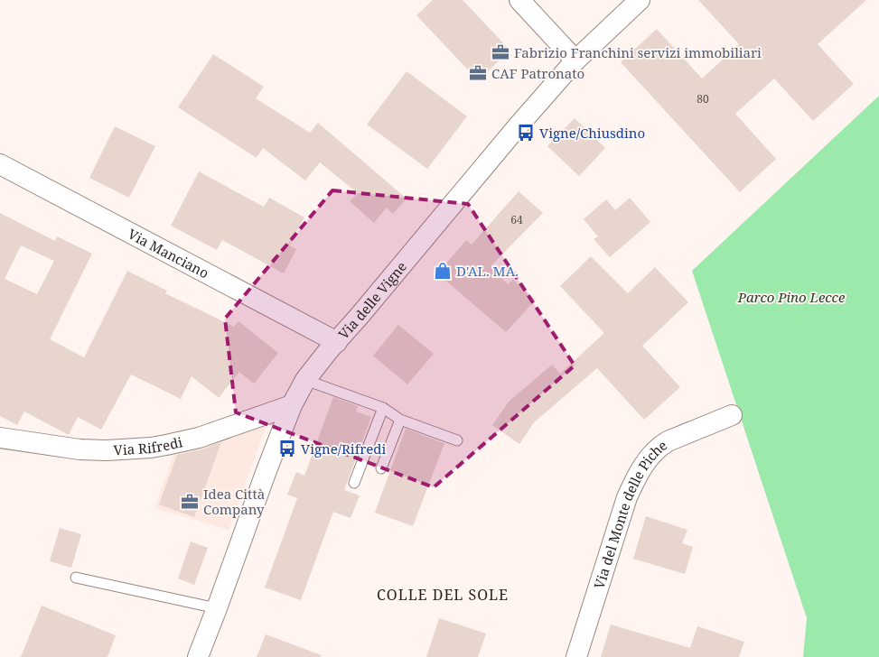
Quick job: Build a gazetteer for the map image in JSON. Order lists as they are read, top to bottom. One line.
{"streets":{"street":["Via Manciano","Via delle Vigne","Via Rifredi","Via del Monte delle Piche"]},"crossings":[["Via Manciano","Via delle Vigne"],["Via delle Vigne","Via Rifredi"]],"districts":["COLLE DEL SOLE"],"parks":["Parco Pino Lecce"],"places":{"office":["Fabrizio Franchini servizi immobiliari","CAF Patronato","Idea Città Company"],"bus stop":["Vigne/Chiusdino","Vigne/Rifredi"],"shop":["D'AL. MA."]},"house_numbers":["80","64"]}
